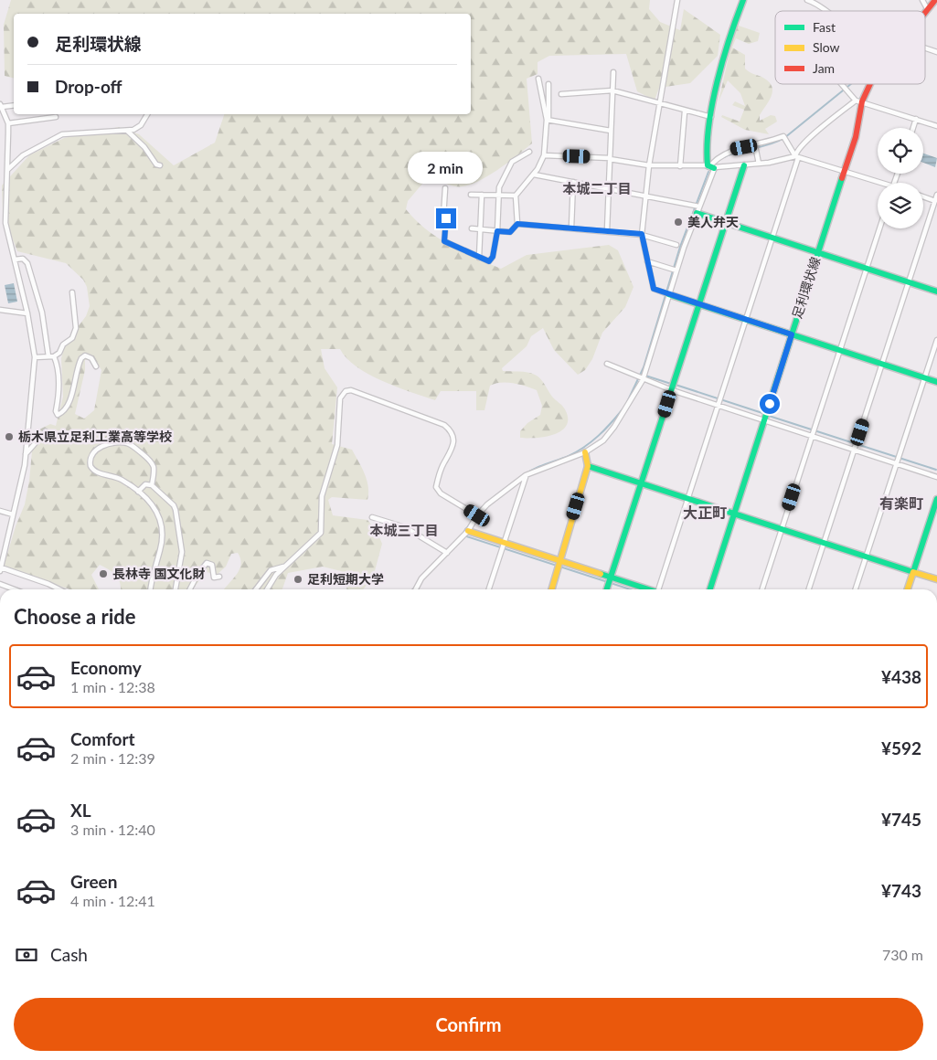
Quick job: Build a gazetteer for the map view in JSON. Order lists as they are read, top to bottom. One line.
{"streets":{"main road":["足利環状線"]},"districts":["本城二丁目","有楽町","大正町","本城三丁目"],"places":["美人弁天","栃木県立足利工業高等学校","長林寺 国文化財","足利短期大学"],"legend":["Fast","Slow","Jam"],"page":{"banner":["足利環状線","Drop-off"],"bubble":"2 min","heading":"Choose a ride","list":[{"name":"Economy","note":"1 min · 12:38","value":"¥438"},{"name":"Comfort","note":"2 min · 12:39","value":"¥592"},{"name":"XL","note":"3 min · 12:40","value":"¥745"},{"name":"Green","note":"4 min · 12:41","value":"¥743"}],"pay":["Cash","730 m"],"buttons":"Confirm"}}
